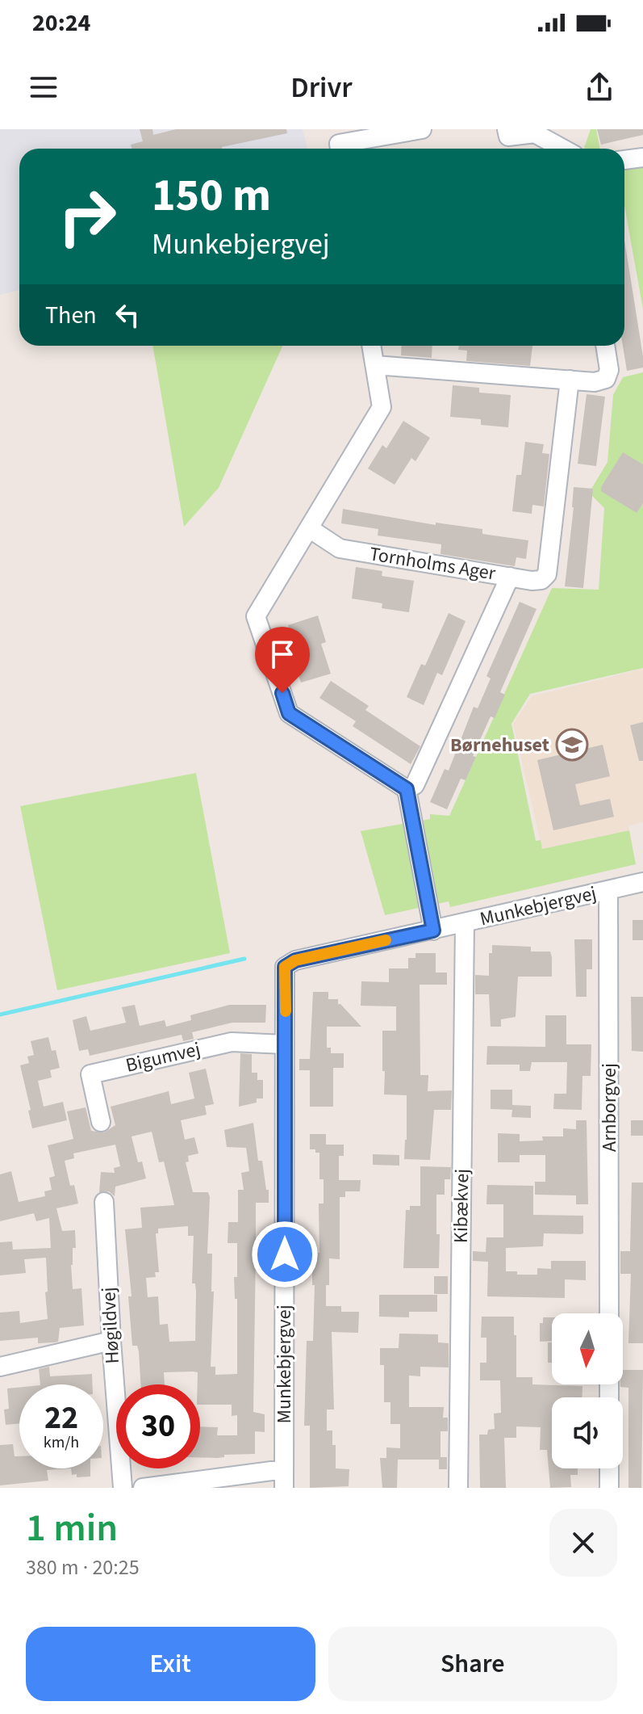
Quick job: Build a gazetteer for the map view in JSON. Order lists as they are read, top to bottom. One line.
{"streets":{"street":["Tornholms Ager","Munkebjergvej","Bigumvej","Arnborgvej","Kibækvej","Høgildvej"]},"crossings":[["Munkebjergvej","Bigumvej"],["Munkebjergvej","Arnborgvej"],["Munkebjergvej","Kibækvej"]],"places":{"school or university":["Børnehuset"]},"north":"bottom","page":{"status":"20:24","header":"Drivr","turn":["150 m","Munkebjergvej"],"then":"Then","speed":"22 km/h","limit":"30","heading":["1 min","380 m · 20:25"],"buttons":["Exit","Share"]}}
